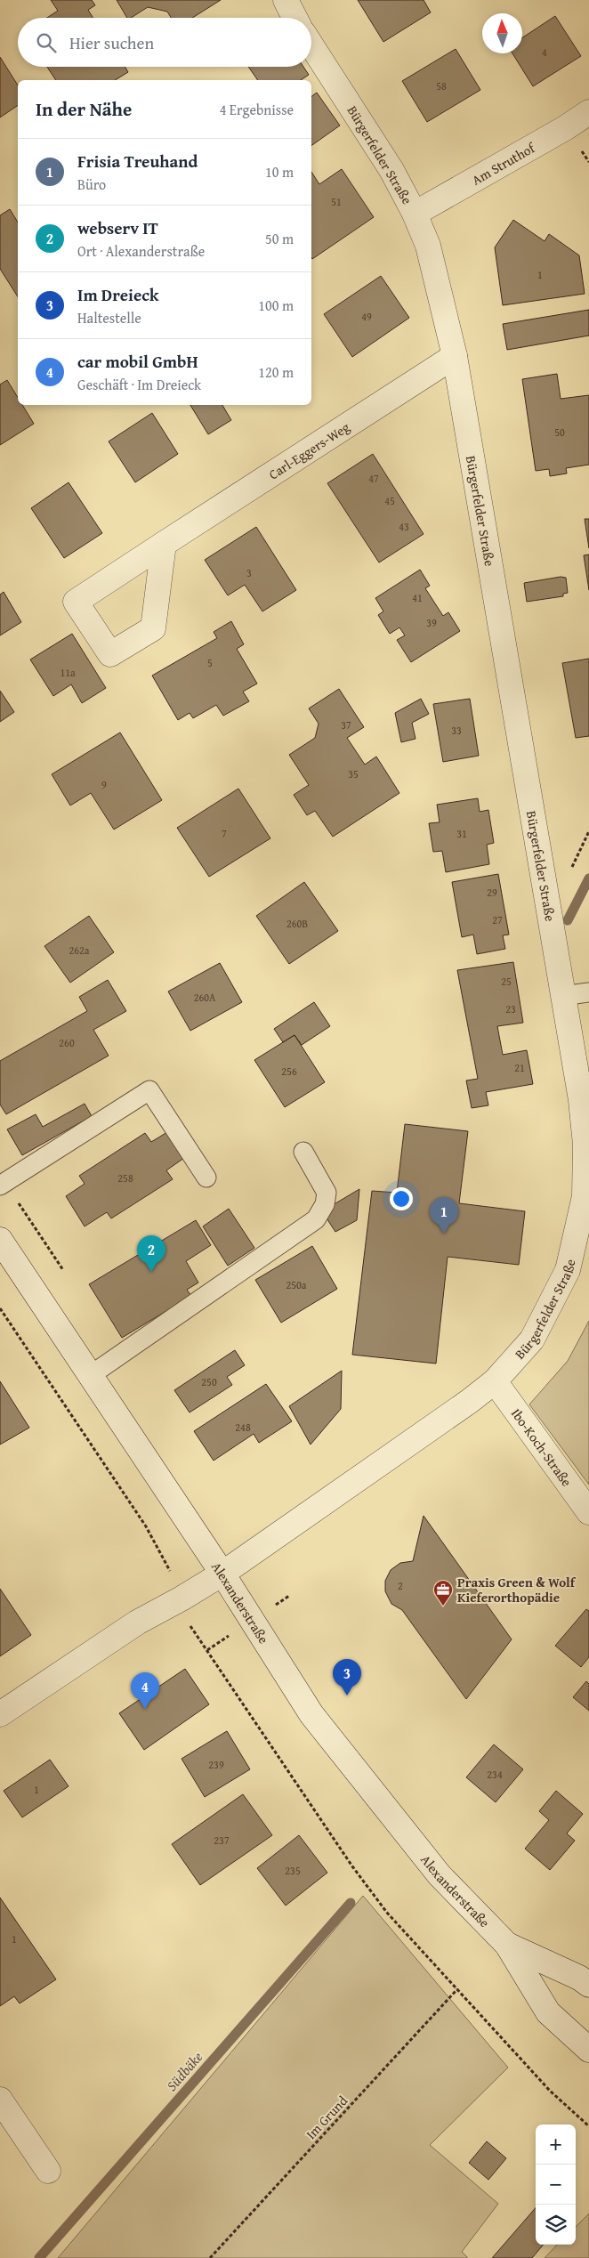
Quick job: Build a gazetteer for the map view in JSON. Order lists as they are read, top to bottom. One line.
{"streets":{"street":["Bürgerfelder Straße","Am Struthof","Carl-Eggers-Weg","Ibo-Koch-Straße","Alexanderstraße"],"path":["Im Grund"]},"crossings":[["Bürgerfelder Straße","Am Struthof"],["Bürgerfelder Straße","Carl-Eggers-Weg"],["Bürgerfelder Straße","Ibo-Koch-Straße"],["Bürgerfelder Straße","Alexanderstraße"]],"water":["Südbäke"],"places":{"office":["Praxis Green & Wolf Kieferorthopädie"]},"house_numbers":["4","58","51","1","49","50","47","45","43","3","41","39","5","11a","37","33","35","9","7","31","29","27","260B","262a","25","260A","23","260","21","256","258","250a","250","248","2","239","234","1","237","235","1"],"north":"top","page":{"search":"Hier suchen","heading":["In der Nähe","4 Ergebnisse"],"list":[{"mark":"1","name":"Frisia Treuhand","note":"Büro","value":"10 m"},{"mark":"2","name":"webserv IT","note":"Ort · Alexanderstraße","value":"50 m"},{"mark":"3","name":"Im Dreieck","note":"Haltestelle","value":"100 m"},{"mark":"4","name":"car mobil GmbH","note":"Geschäft · Im Dreieck","value":"120 m"}],"pins":["1","2","3","4"],"map_buttons":["+","−"]}}
